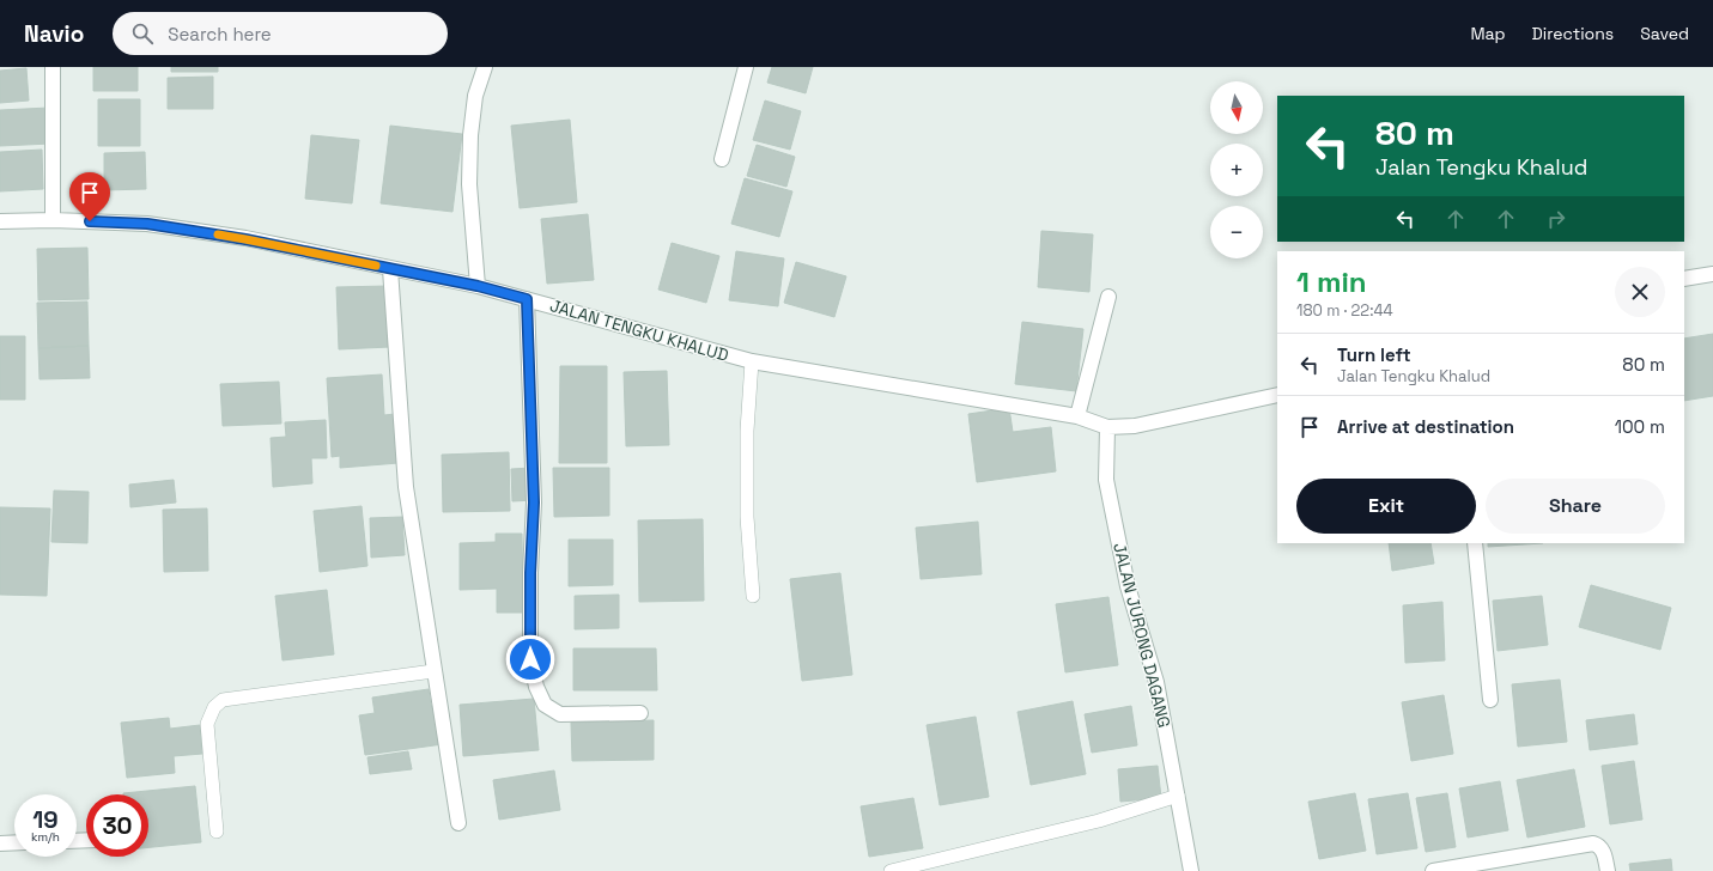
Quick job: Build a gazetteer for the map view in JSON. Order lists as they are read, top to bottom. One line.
{"streets":{"street":["JALAN TENGKU KHALUD","JALAN JURONG DAGANG"]},"crossings":[["JALAN TENGKU KHALUD","JALAN JURONG DAGANG"]],"north":"bottom","page":{"header":"Navio","search":"Search here","nav":["Map","Directions","Saved"],"map_buttons":["+","−"],"turn":["80 m","Jalan Tengku Khalud"],"heading":["1 min","180 m · 22:44"],"list":[{"name":"Turn left","note":"Jalan Tengku Khalud","value":"80 m"},{"name":"Arrive at destination","value":"100 m"}],"buttons":["Exit","Share"],"speed":"19 km/h","limit":"30"}}
